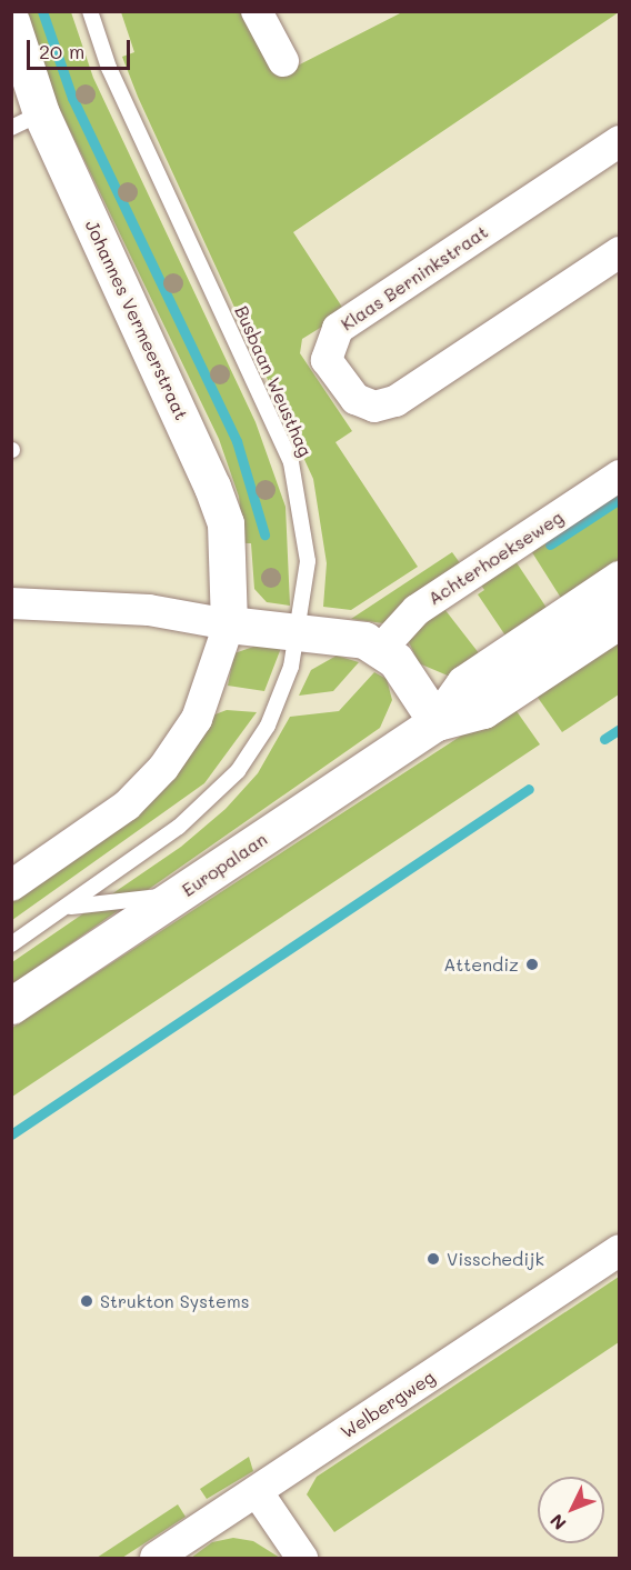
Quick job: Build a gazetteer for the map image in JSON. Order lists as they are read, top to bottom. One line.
{"streets":{"street":["Klaas Berninkstraat","Johannes Vermeerstraat","Achterhoekseweg","Europalaan","Welbergweg"],"lane":["Busbaan Weusthag"]},"places":["Attendiz","Visschedijk","Strukton Systems"],"scale_bar":"20 m","north":"bottom left"}
